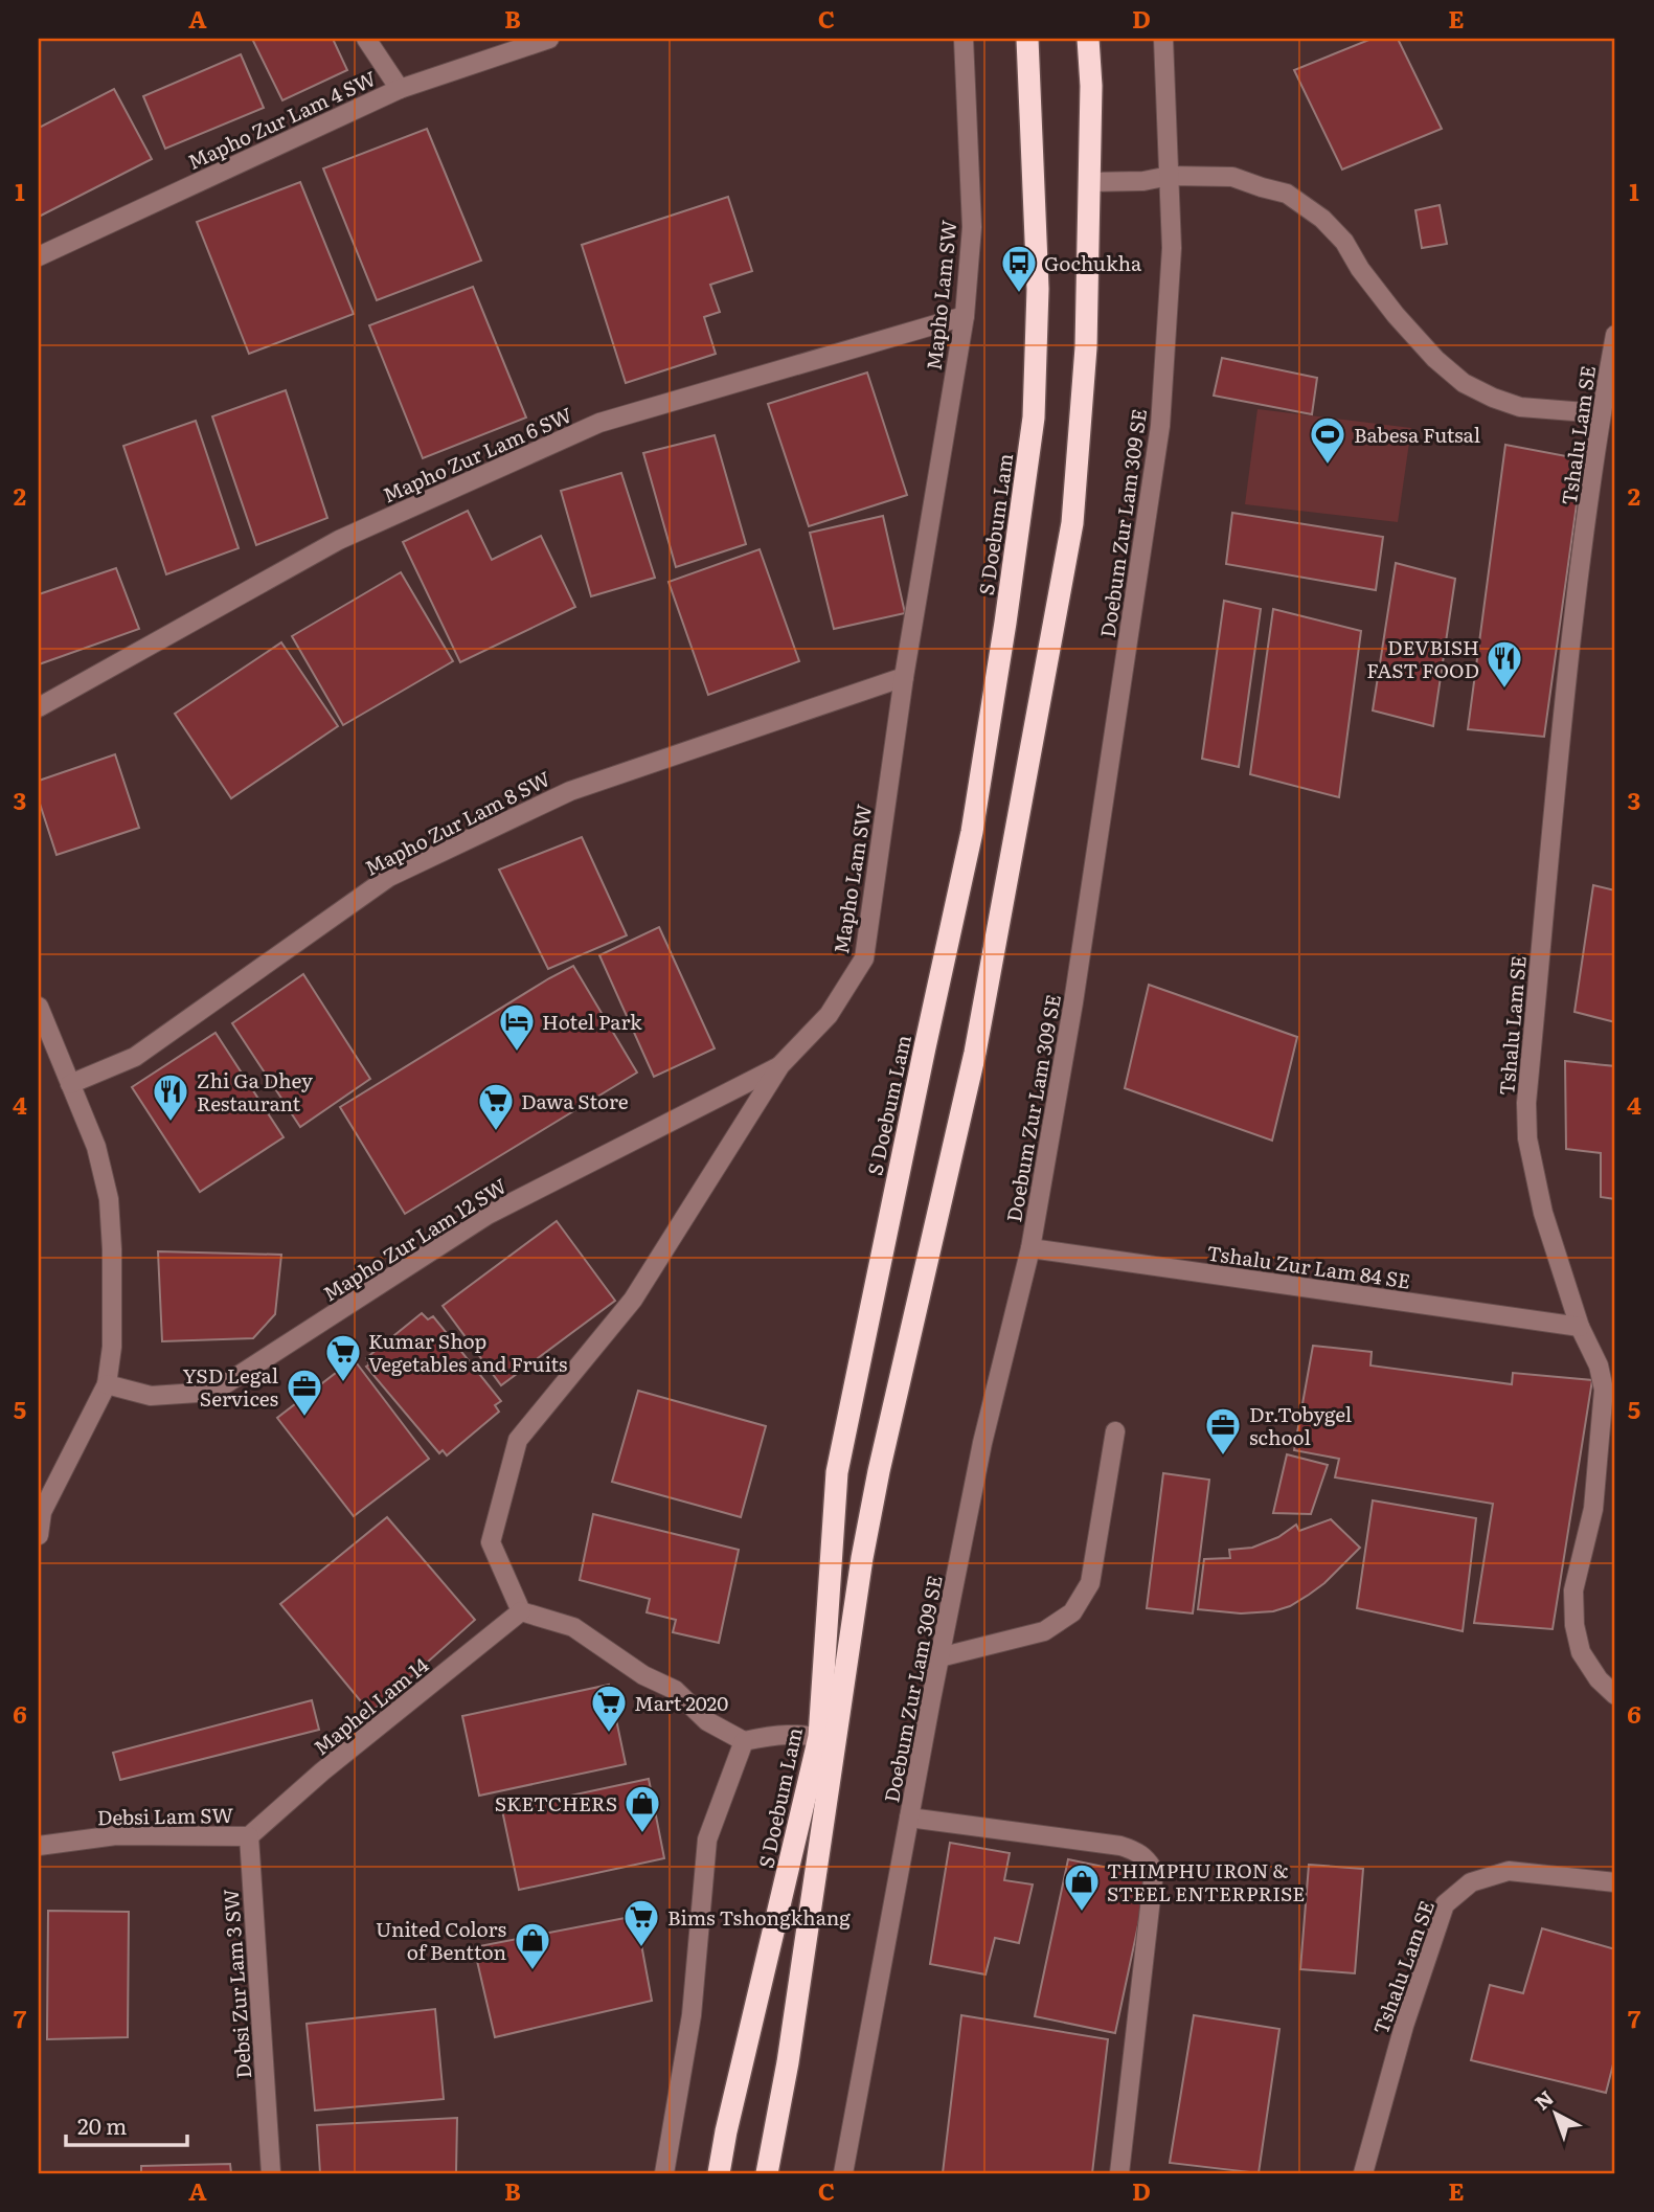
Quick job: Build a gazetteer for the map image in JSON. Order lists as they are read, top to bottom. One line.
{"streets":{"highway":["S Doebum Lam"],"street":["Mapho Zur Lam 4 SW","Mapho Lam SW","Tshalu Lam SE","Mapho Zur Lam 6 SW","Doebum Zur Lam 309 SE","Mapho Zur Lam 8 SW","Mapho Zur Lam 12 SW","Tshalu Zur Lam 84 SE","Maphel Lam 14","Debsi Lam SW","Debsi Zur Lam 3 SW"]},"crossings":[["Mapho Lam SW","Mapho Zur Lam 6 SW"],["Mapho Lam SW","Mapho Zur Lam 8 SW"],["Mapho Lam SW","Mapho Zur Lam 12 SW"],["Mapho Lam SW","Maphel Lam 14"],["Tshalu Lam SE","Tshalu Zur Lam 84 SE"],["Doebum Zur Lam 309 SE","Tshalu Zur Lam 84 SE"],["Maphel Lam 14","Debsi Lam SW"],["Maphel Lam 14","Debsi Zur Lam 3 SW"],["Debsi Lam SW","Debsi Zur Lam 3 SW"]],"places":{"bus stop":["Gochukha"],"sports":["Babesa Futsal"],"restaurant":["DEVBISH FAST FOOD","Zhi Ga Dhey Restaurant"],"hotel":["Hotel Park"],"supermarket":["Dawa Store","Kumar Shop Vegetables and Fruits","Mart 2020","Bims Tshongkhang"],"office":["YSD Legal Services","Dr.Tobygel school"],"shop":["SKETCHERS","THIMPHU IRON & STEEL ENTERPRISE","United Colors of Bentton"]},"scale_bar":"20 m","north":"top left","grid":{"columns":["A","B","C","D","E"],"rows":["1","2","3","4","5","6","7"]}}
